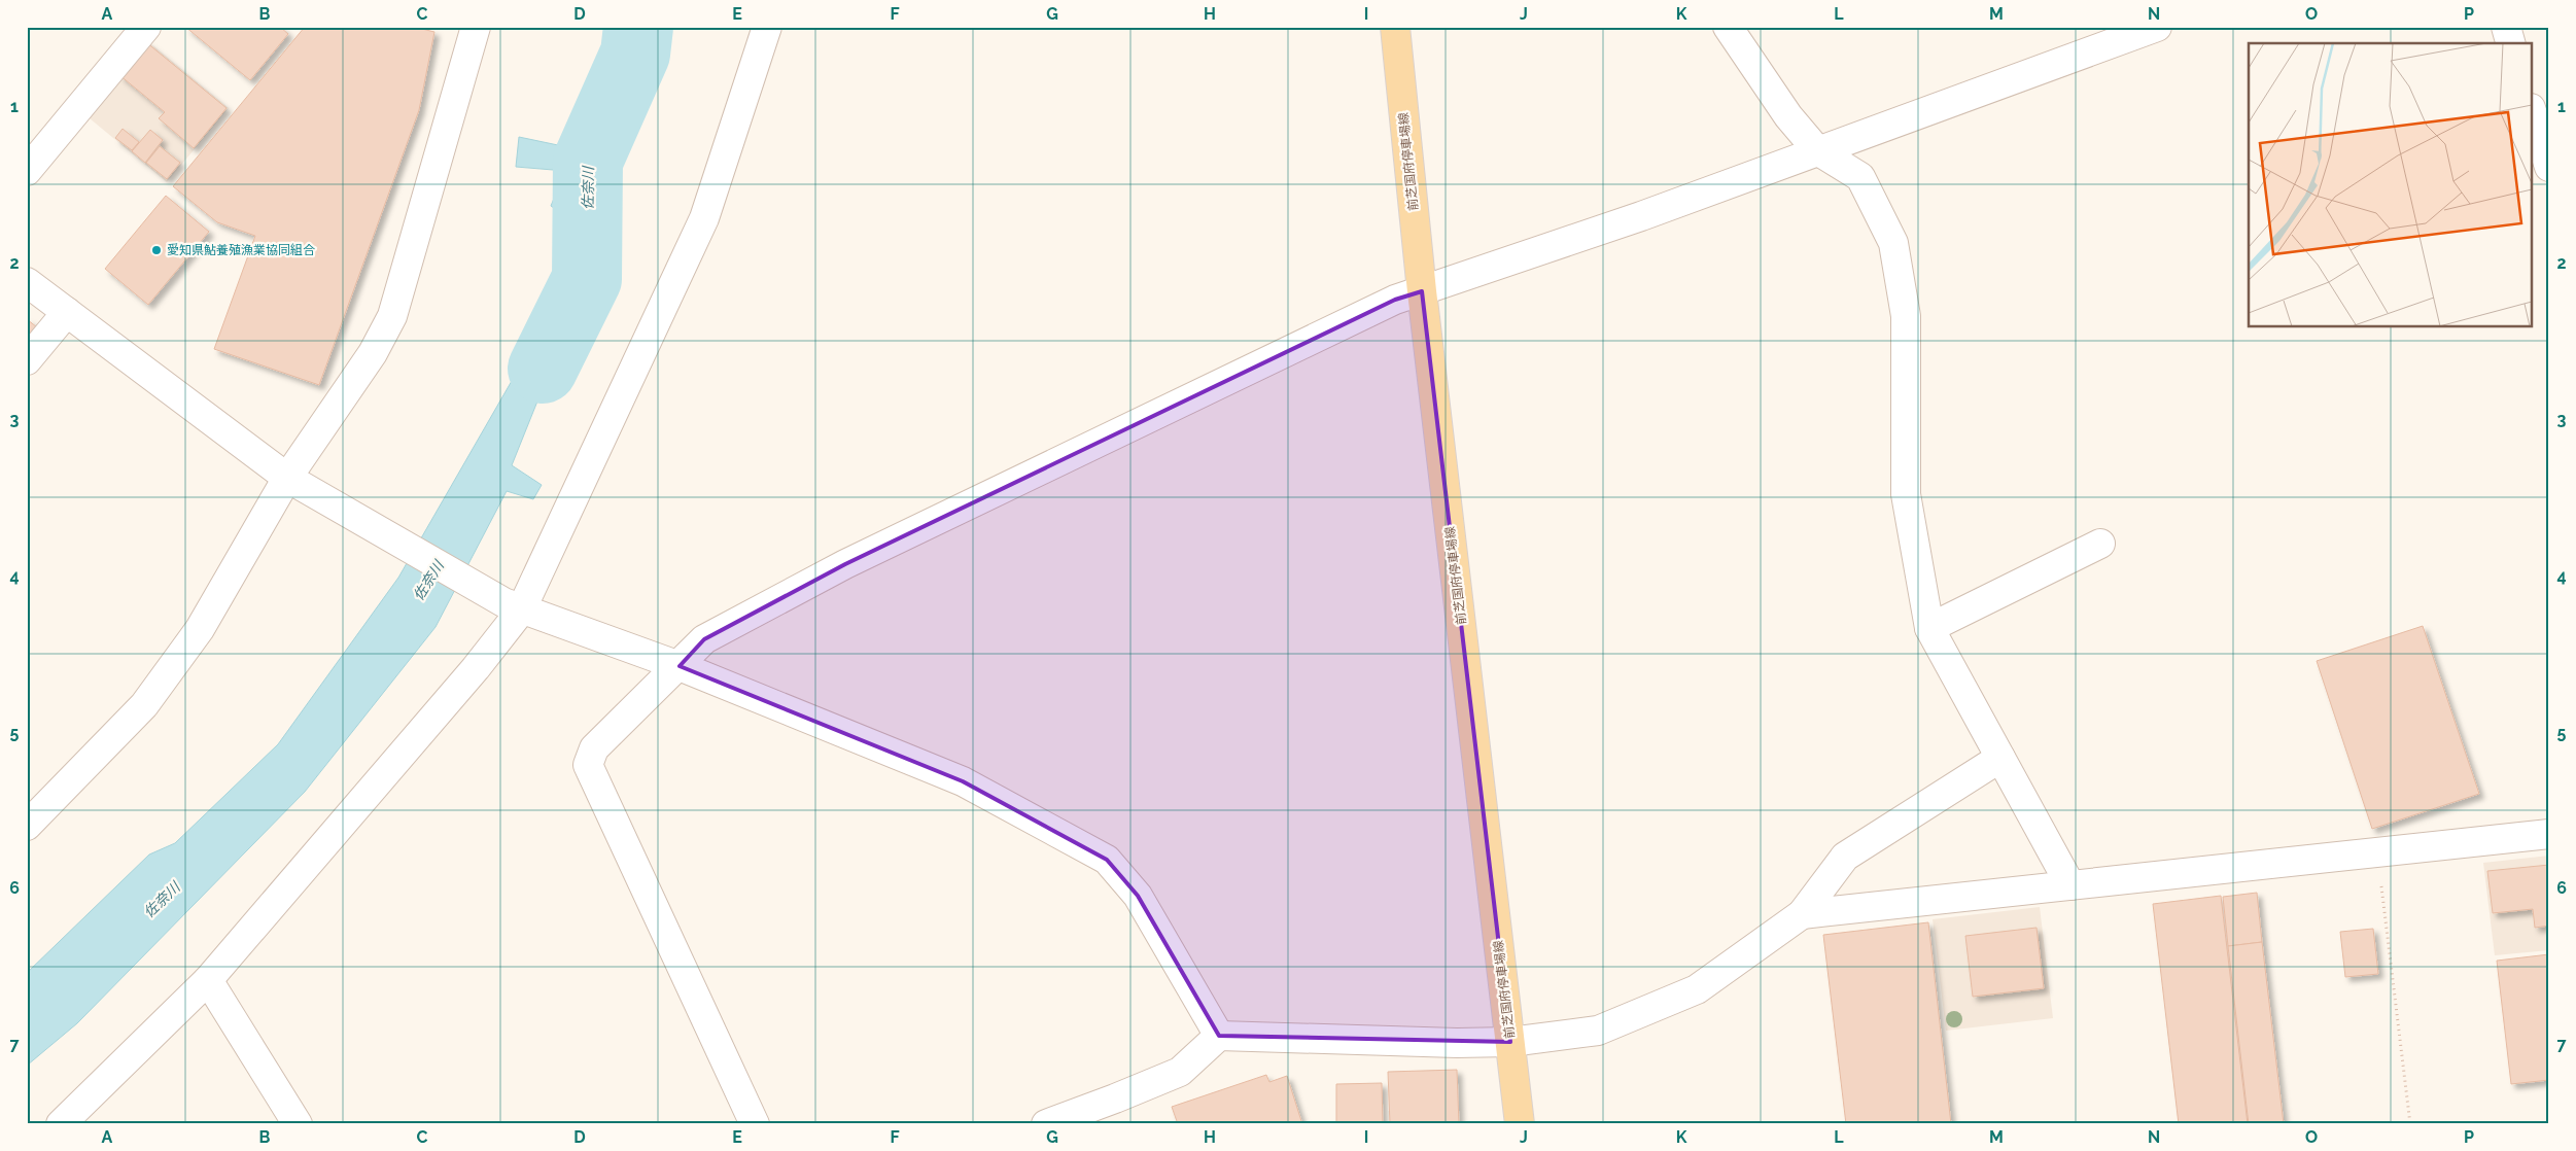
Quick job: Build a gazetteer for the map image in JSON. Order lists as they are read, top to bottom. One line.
{"streets":{"main road":["前芝国府停車場線"]},"water":["佐奈川"],"places":["愛知県鮎養殖漁業協同組合"],"grid":{"columns":["A","B","C","D","E","F","G","H","I","J","K","L","M","N","O","P"],"rows":["1","2","3","4","5","6","7"]}}
